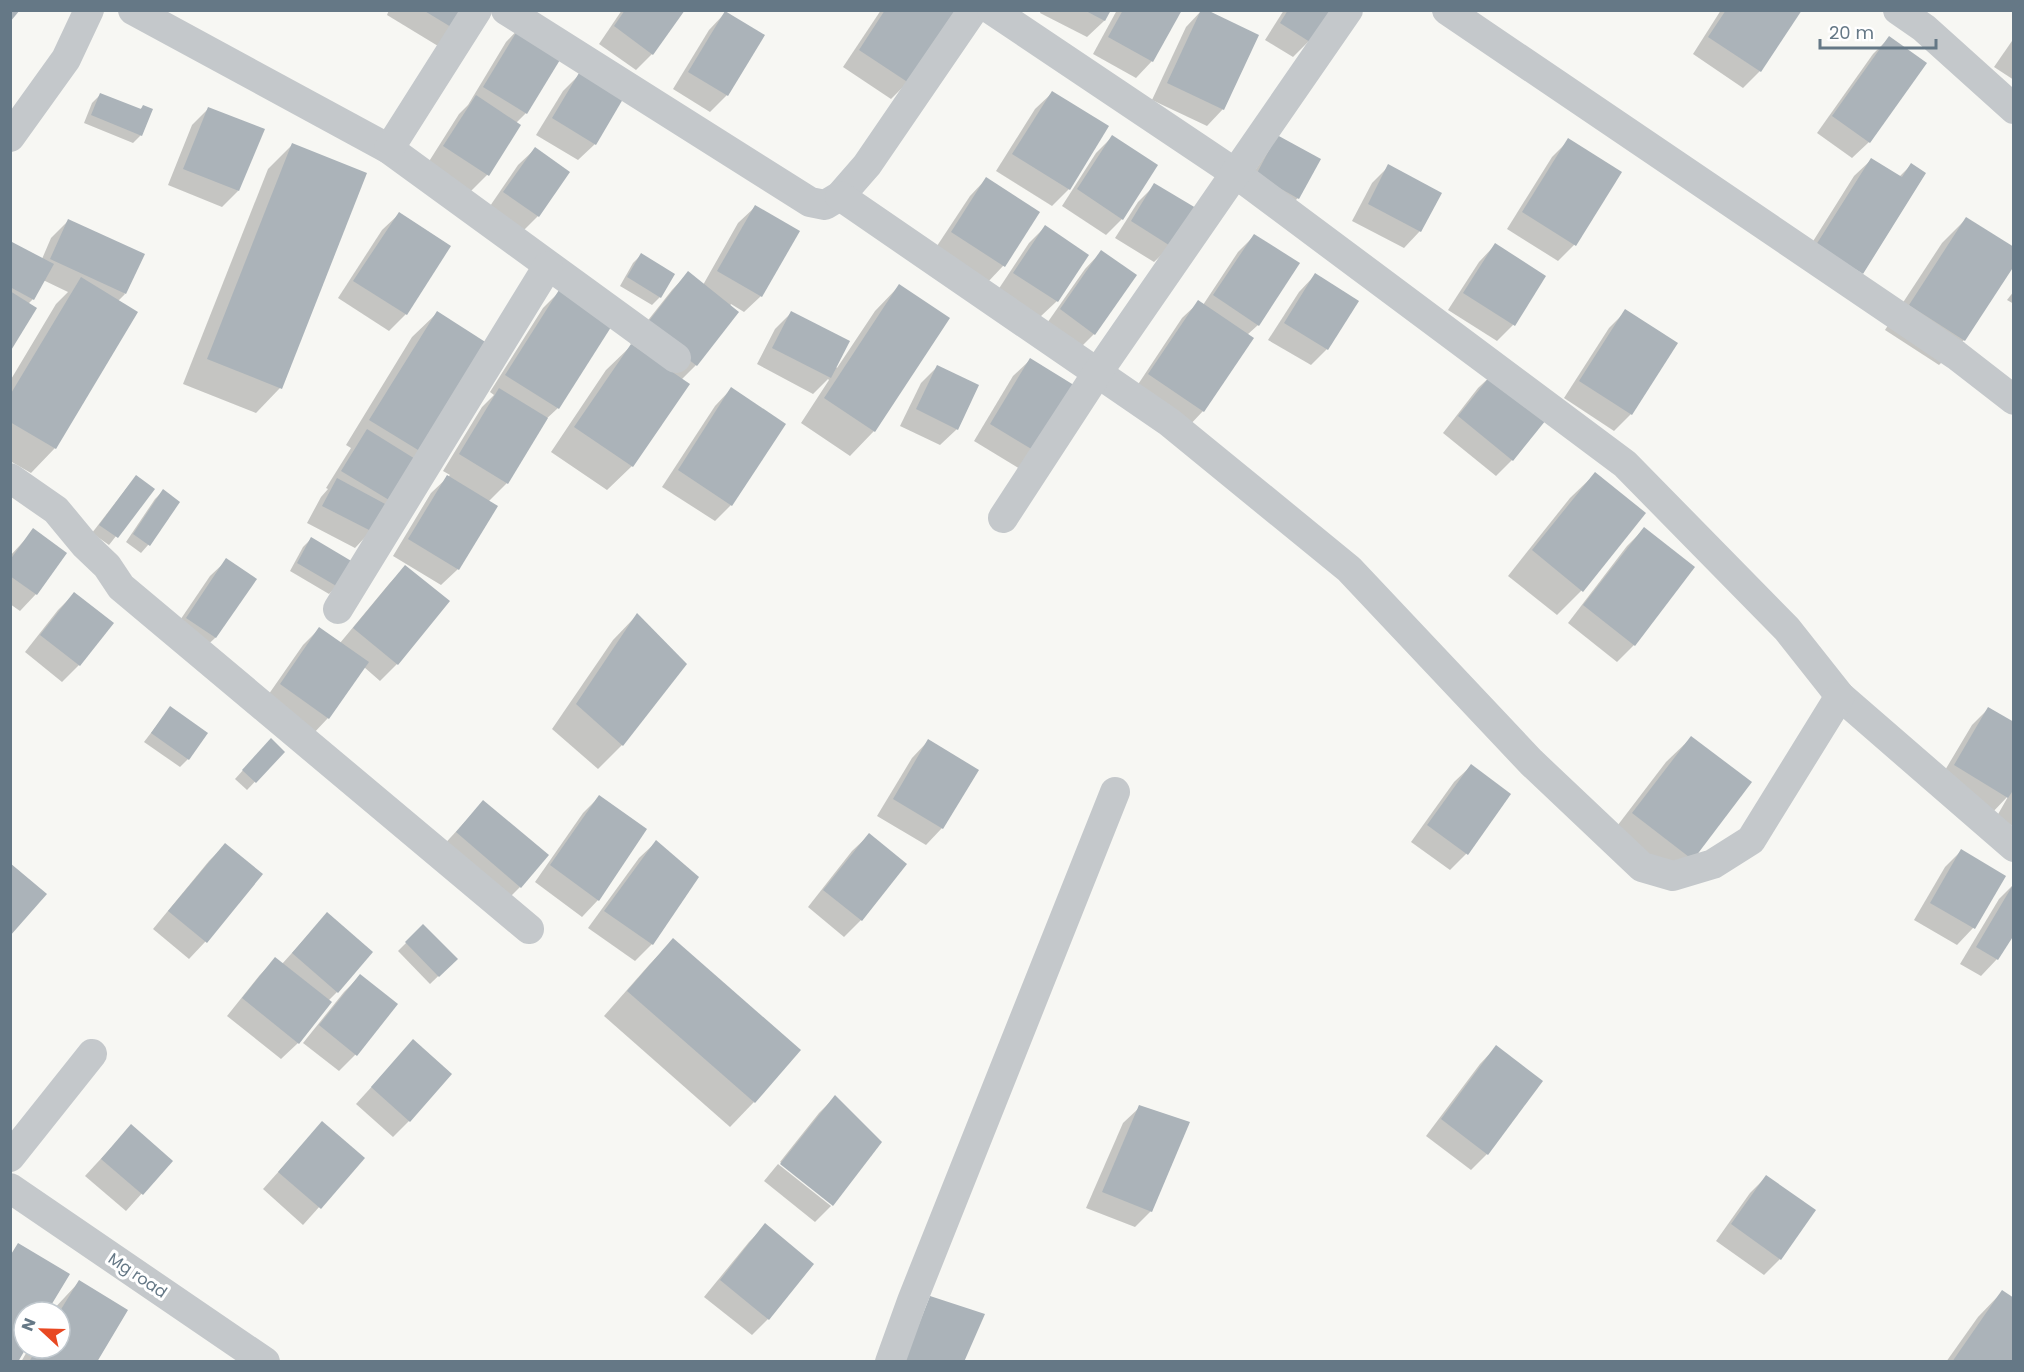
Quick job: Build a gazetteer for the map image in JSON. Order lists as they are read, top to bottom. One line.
{"streets":{"street":["Mg road"]},"scale_bar":"20 m","north":"left"}
